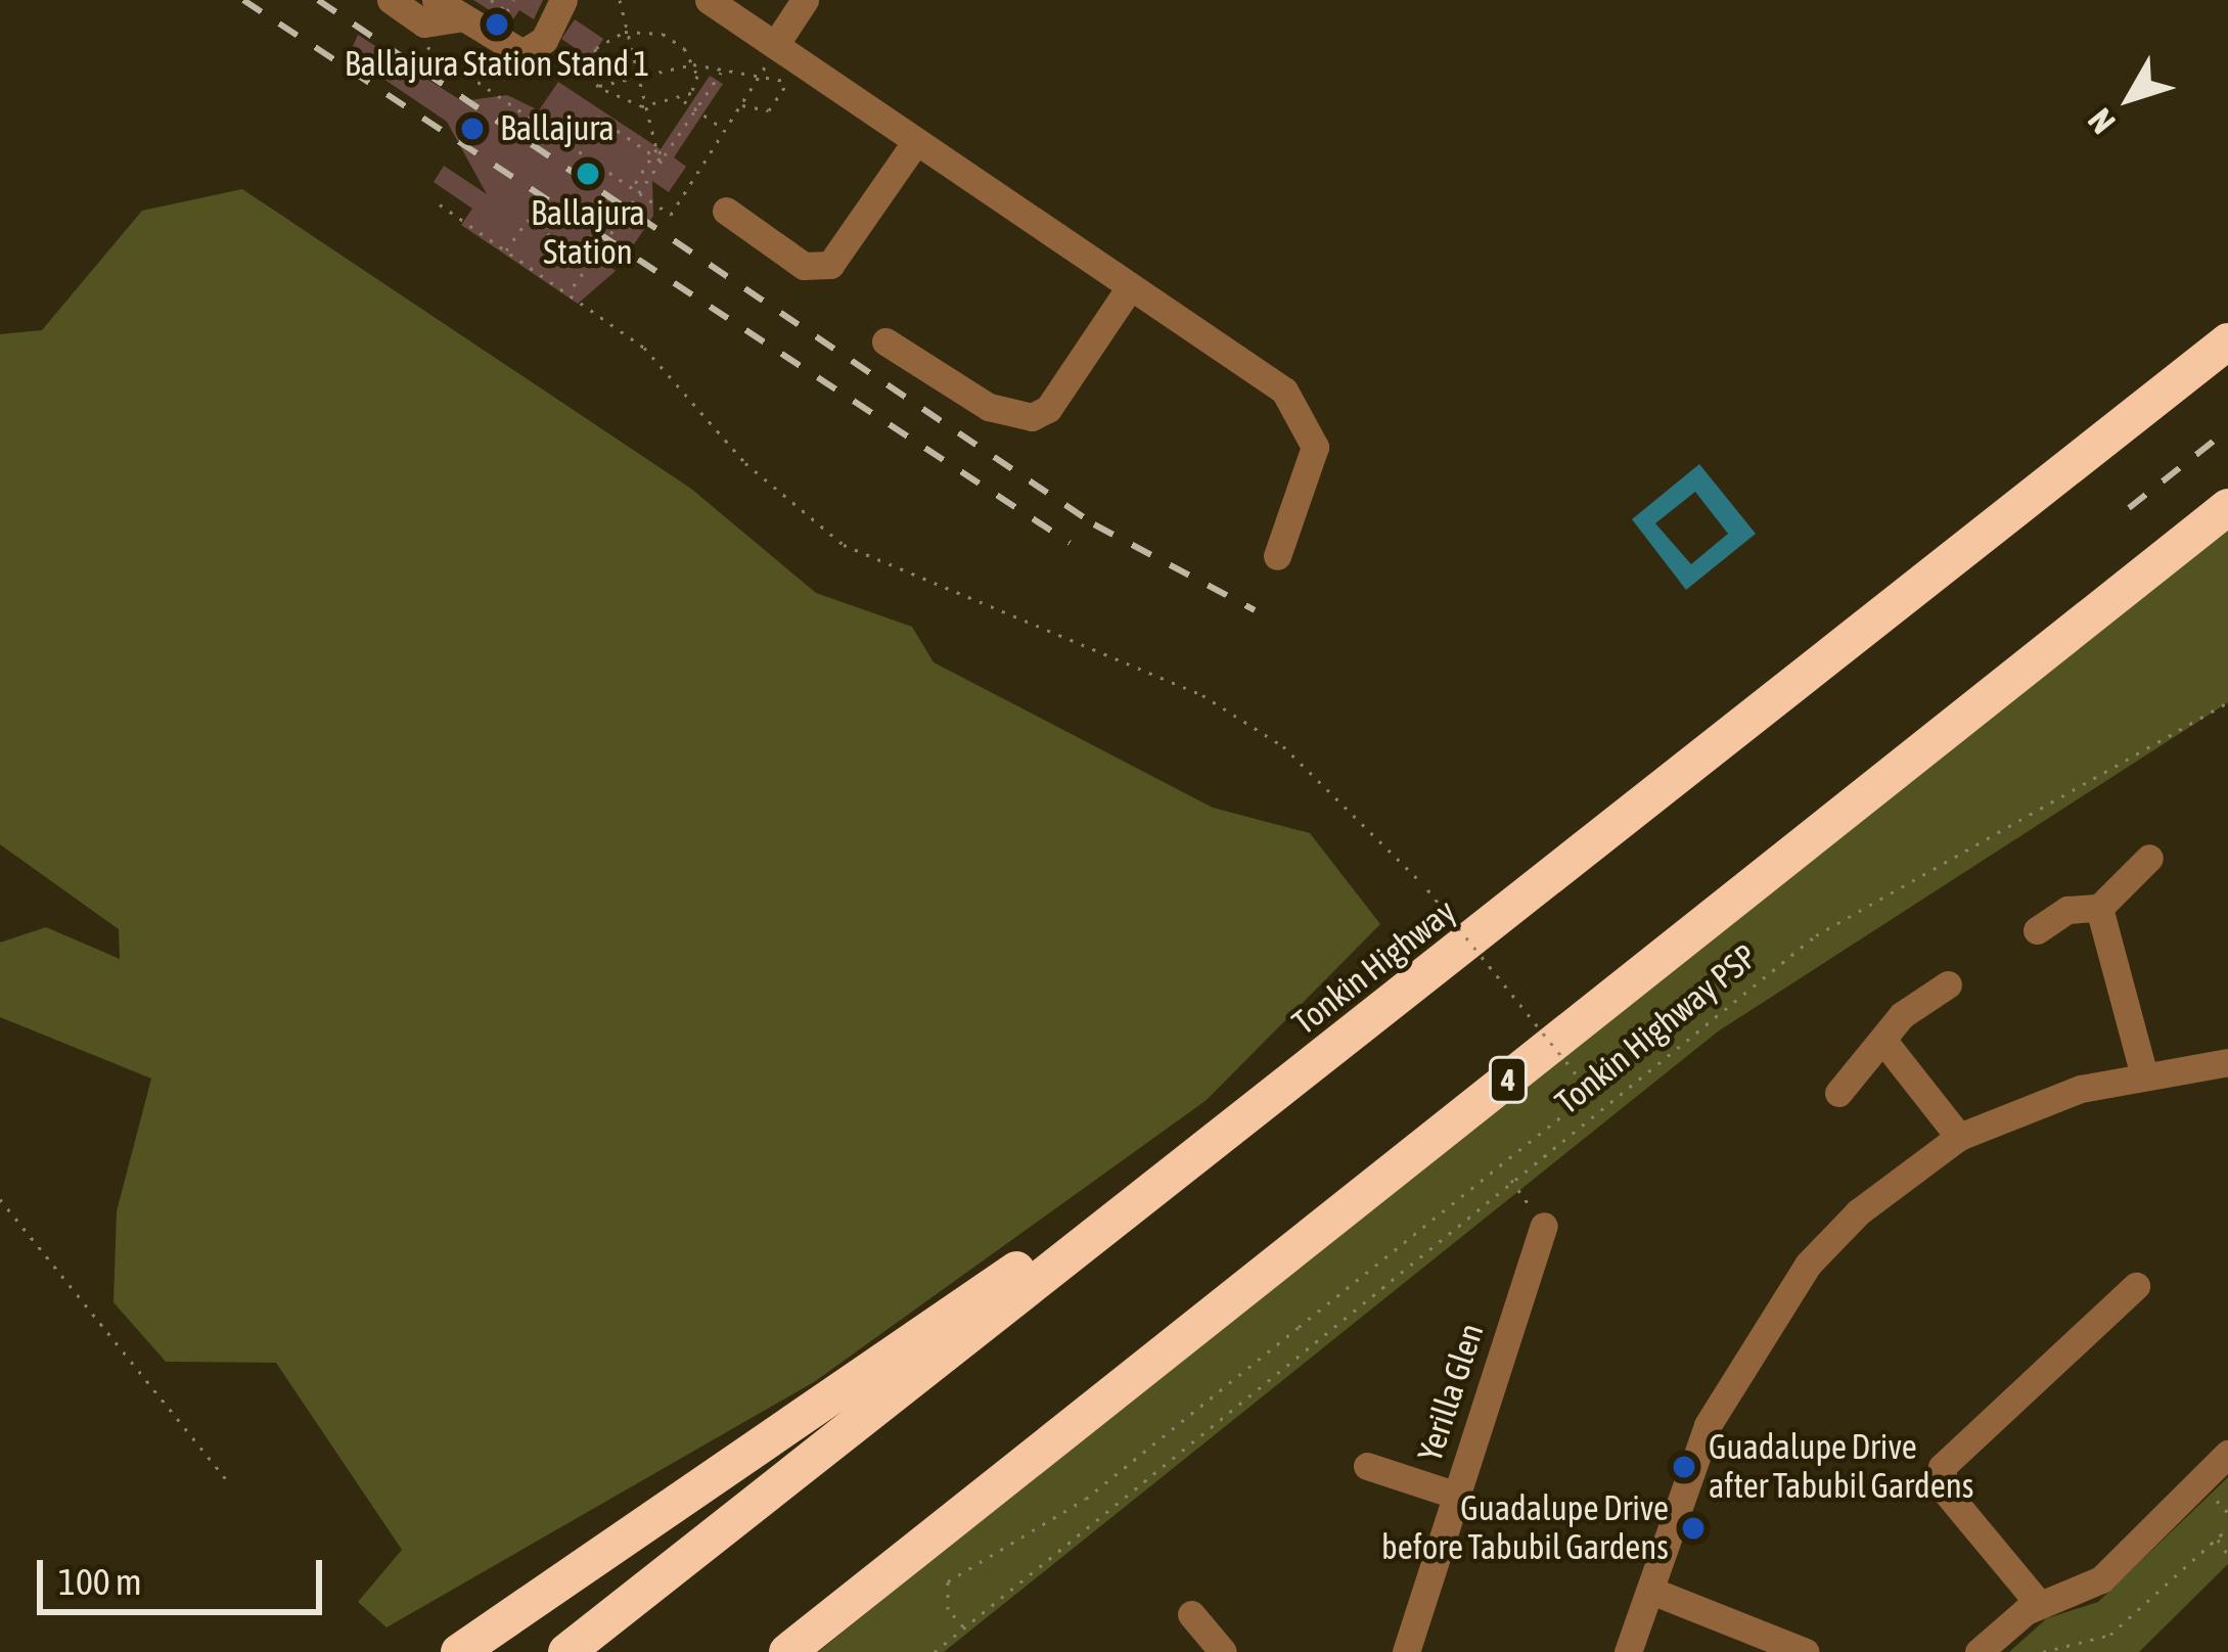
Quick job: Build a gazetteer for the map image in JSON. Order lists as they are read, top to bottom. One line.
{"streets":{"highway":["Tonkin Highway","4"],"street":["Yerilla Glen"],"path":["Tonkin Highway PSP"]},"places":["Ballajura Station Stand 1","Ballajura","Ballajura Station","Guadalupe Drive after Tabubil Gardens","Guadalupe Drive before Tabubil Gardens"],"scale_bar":"100 m","north":"bottom left"}
